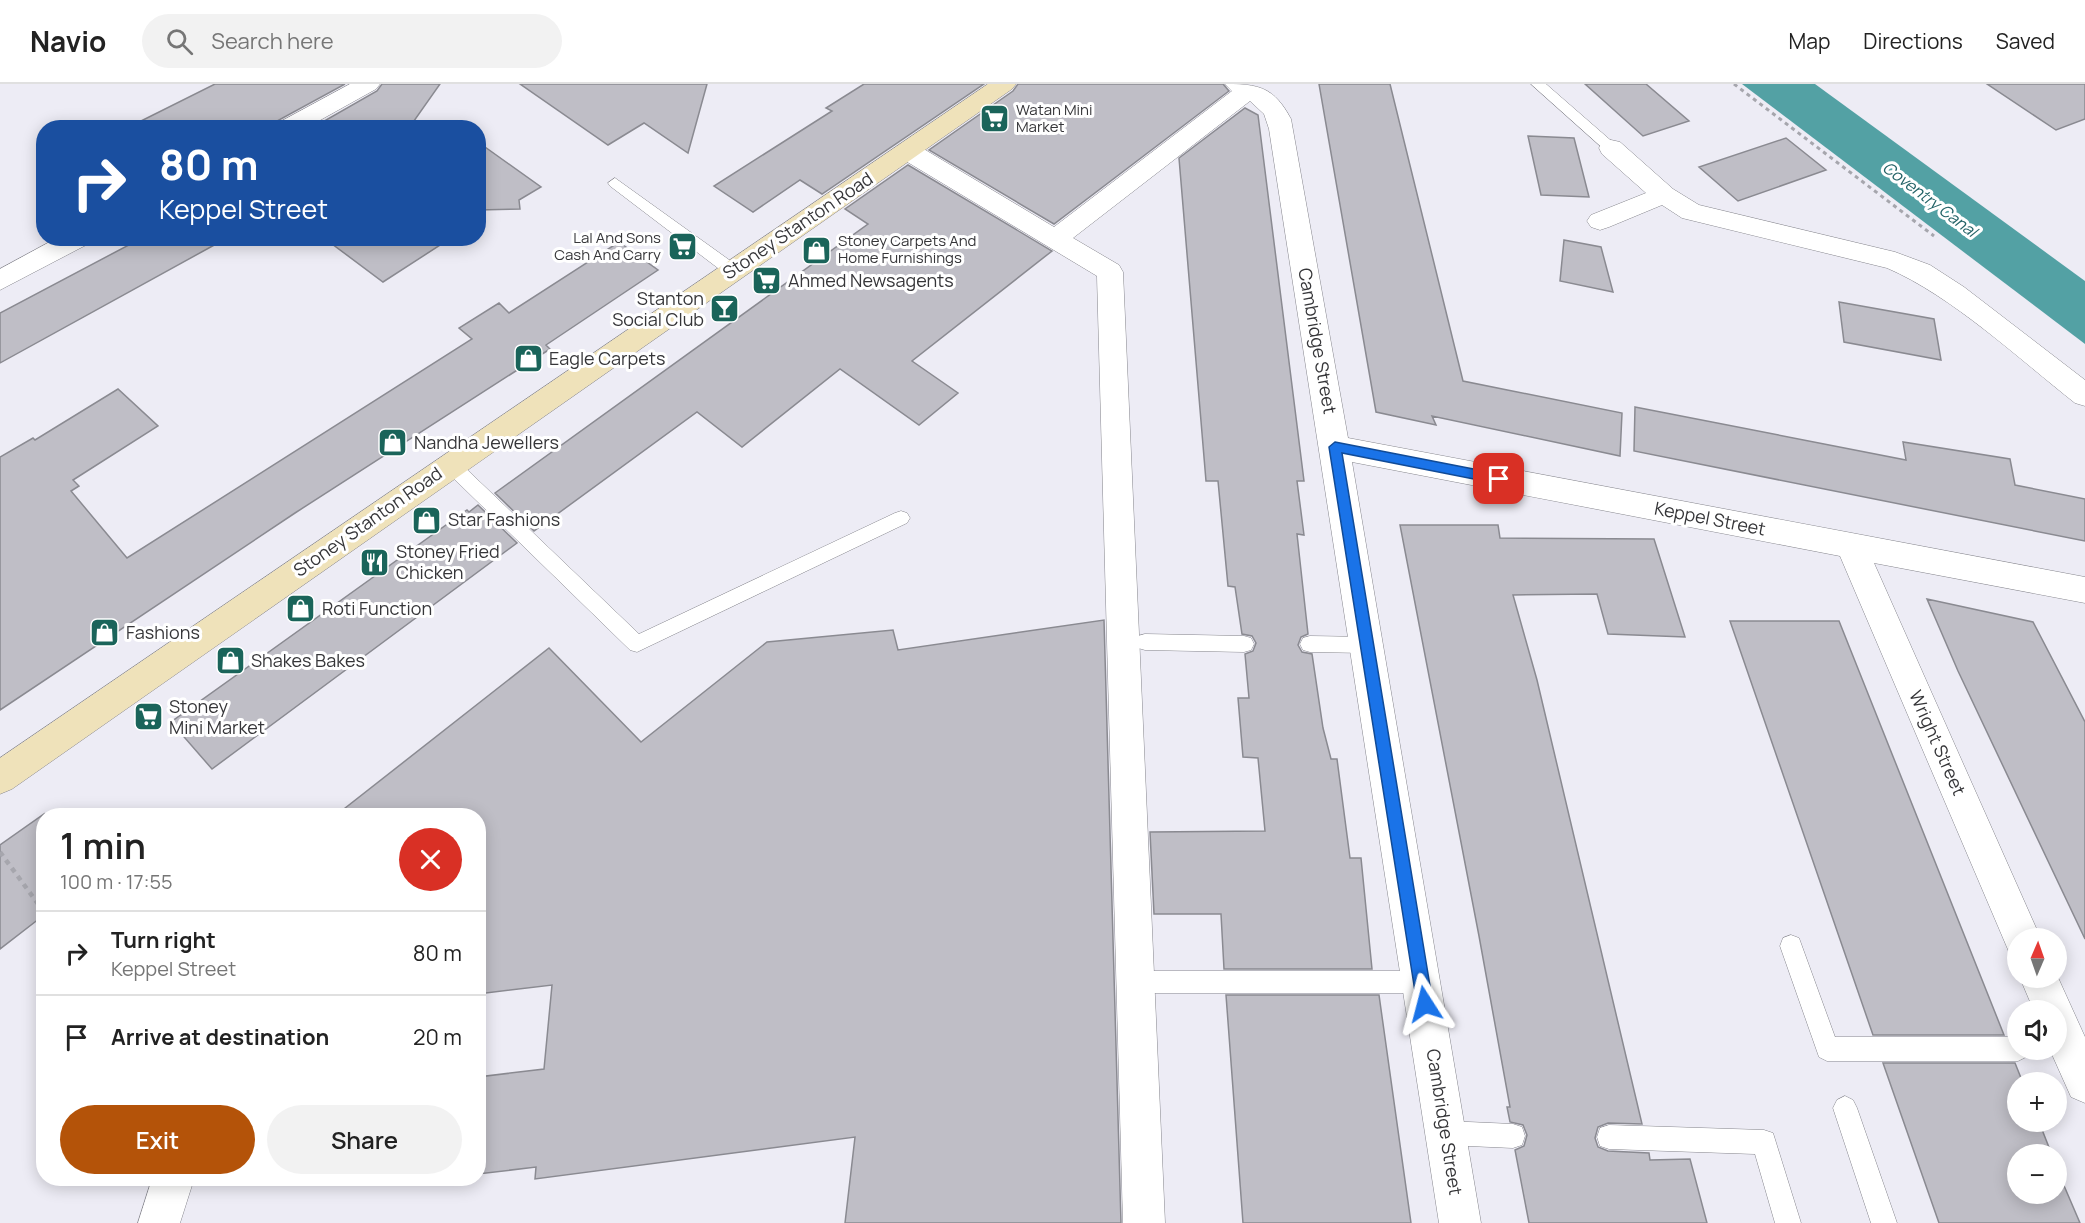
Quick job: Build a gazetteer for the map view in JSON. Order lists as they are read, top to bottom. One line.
{"streets":{"main road":["Stoney Stanton Road"],"street":["Cambridge Street","Keppel Street","Wright Street"]},"crossings":[["Cambridge Street","Keppel Street"],["Keppel Street","Wright Street"]],"water":["Coventry Canal"],"places":{"supermarket":["Watan Mini Market","Lal And Sons Cash And Carry","Ahmed Newsagents","Stoney Mini Market"],"shop":["Stoney Carpets And Home Furnishings","Eagle Carpets","Nandha Jewellers","Star Fashions","Roti Function","Fashions","Shakes Bakes"],"bar":["Stanton Social Club"],"restaurant":["Stoney Fried Chicken"]},"north":"top","page":{"header":"Navio","search":"Search here","nav":["Map","Directions","Saved"],"turn":["80 m","Keppel Street"],"heading":["1 min","100 m · 17:55"],"list":[{"name":"Turn right","note":"Keppel Street","value":"80 m"},{"name":"Arrive at destination","value":"20 m"}],"map_buttons":["+","−"],"buttons":["Exit","Share"]}}
